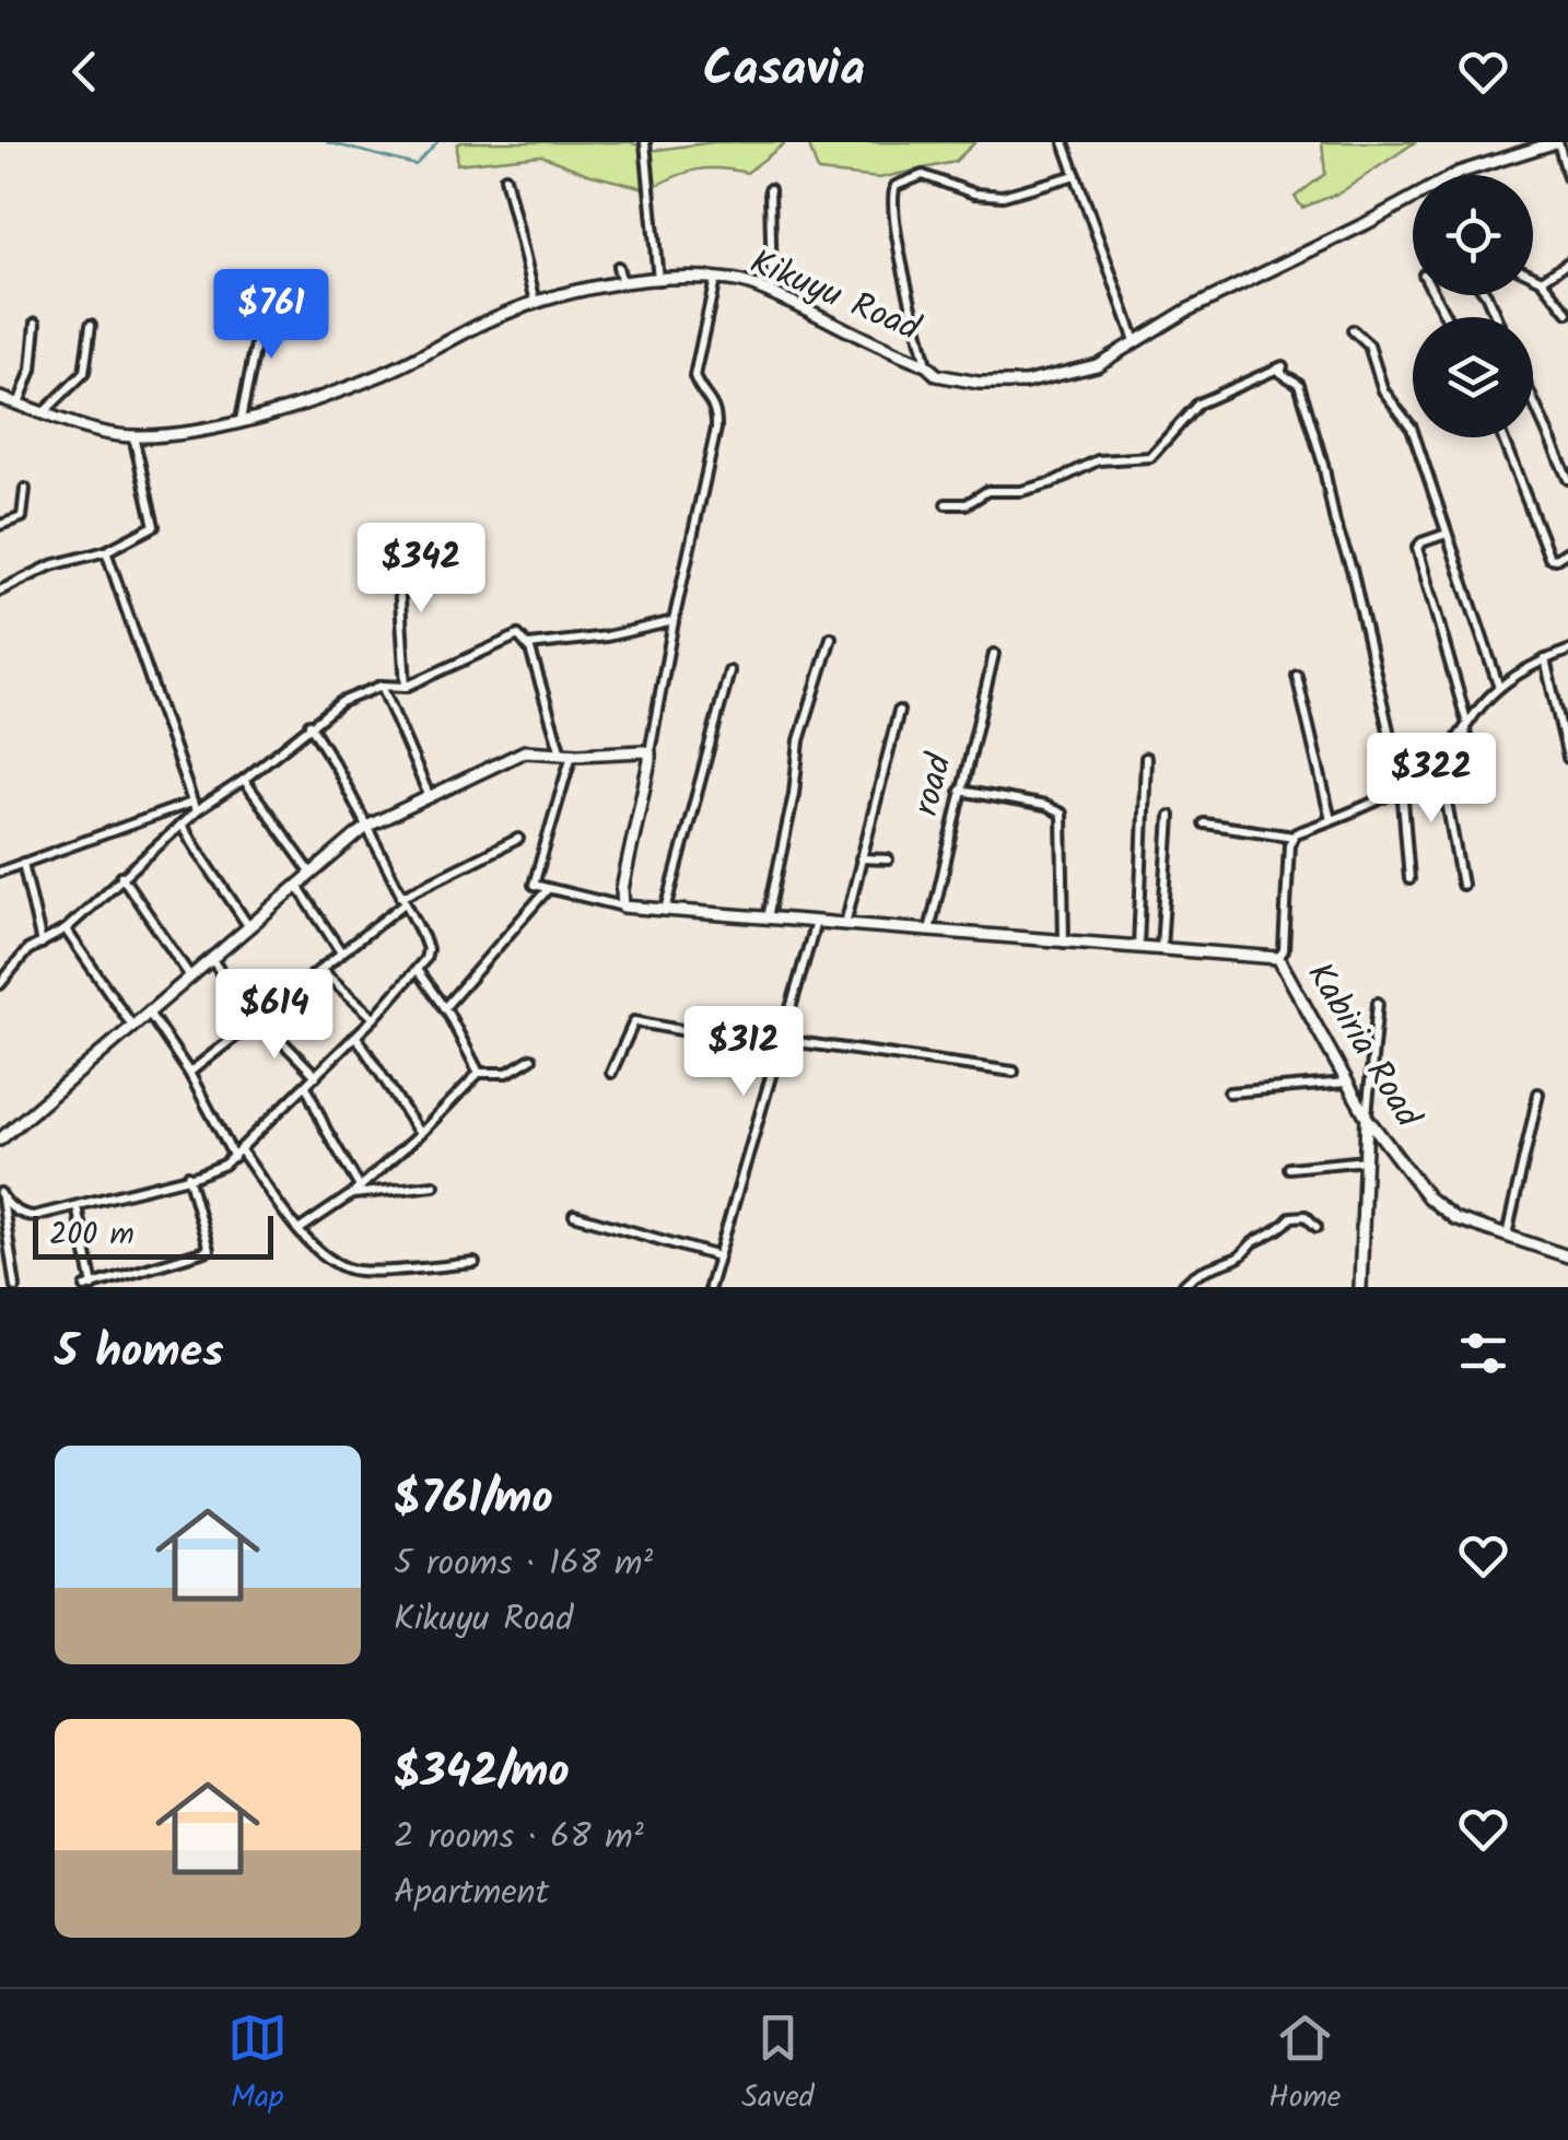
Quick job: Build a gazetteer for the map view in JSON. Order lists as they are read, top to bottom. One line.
{"streets":{"main road":["Kikuyu Road","Kabiria Road"],"street":["road"]},"scale_bar":"200 m","page":{"header":"Casavia","price":["$761","$342","$322","$614","$312"],"scale":"200 m","heading":"5 homes","list":[{"name":"$761/mo","note":"5 rooms · 168 m² · Kikuyu Road"},{"name":"$342/mo","note":"2 rooms · 68 m² · Apartment"}],"tabs":["Map","Saved","Home"]}}
